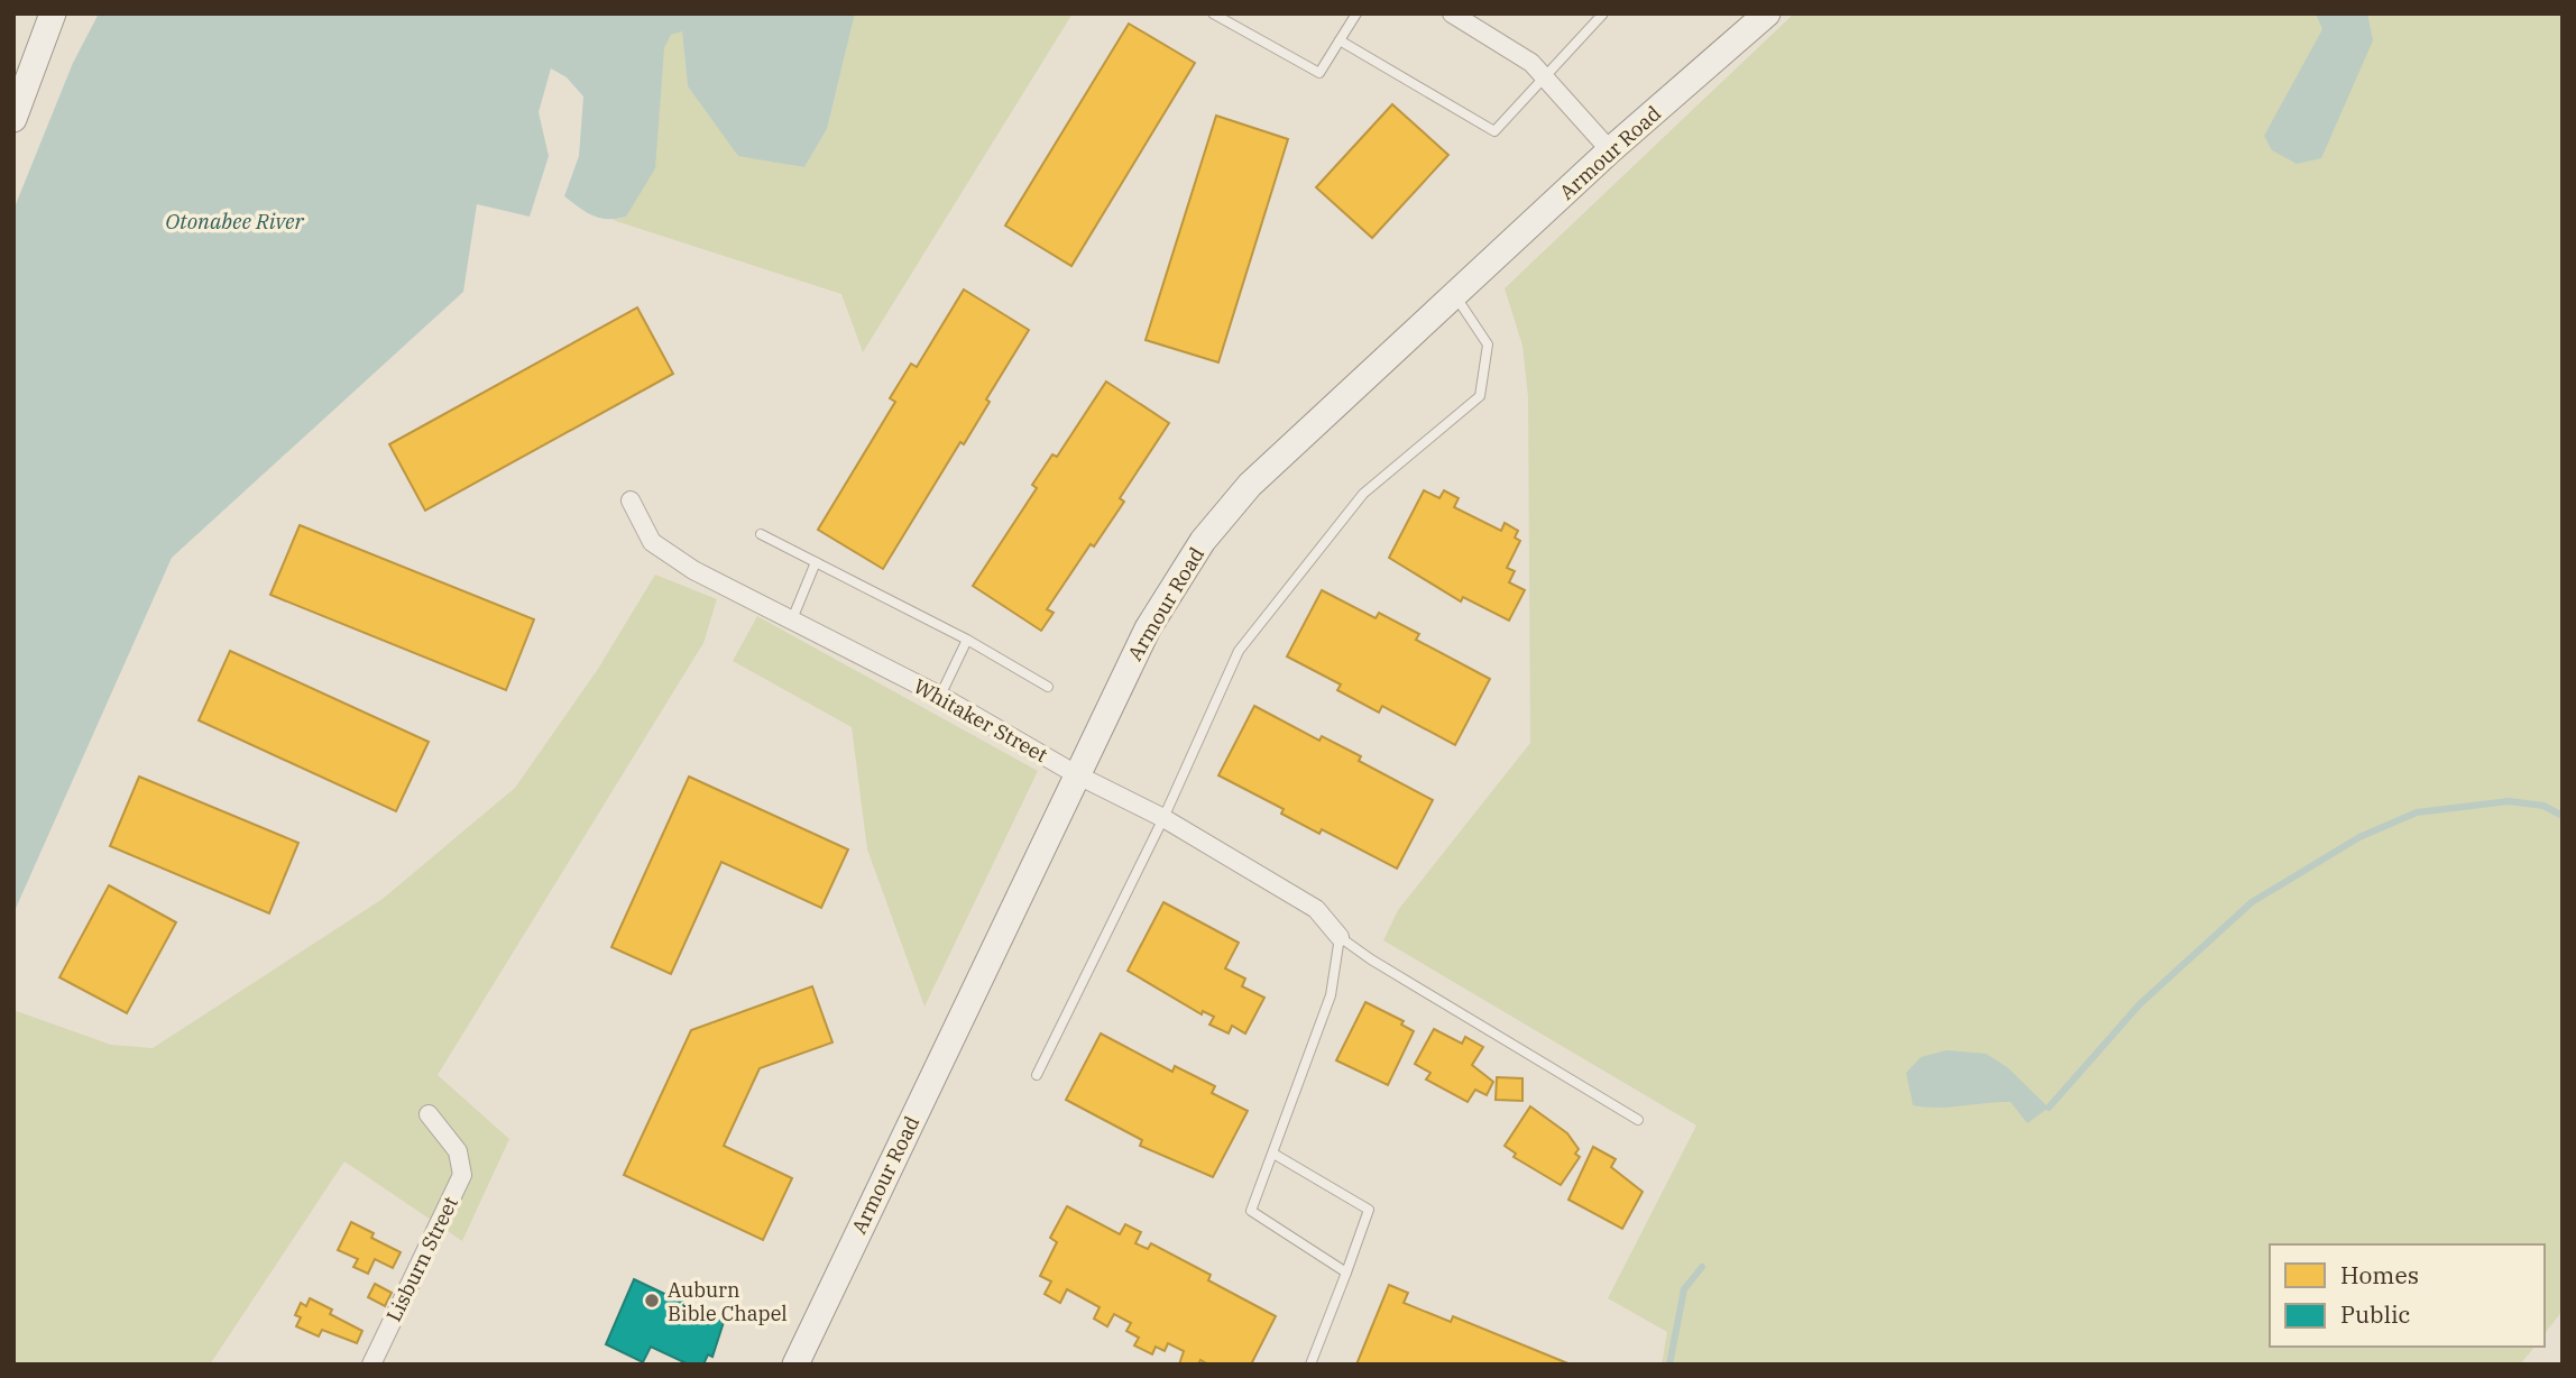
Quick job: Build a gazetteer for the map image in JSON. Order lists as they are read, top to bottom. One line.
{"streets":{"main road":["Armour Road"],"street":["Whitaker Street","Lisburn Street"]},"crossings":[["Armour Road","Whitaker Street"]],"water":["Otonabee River"],"places":["Auburn Bible Chapel"],"legend":["Homes","Public"]}
